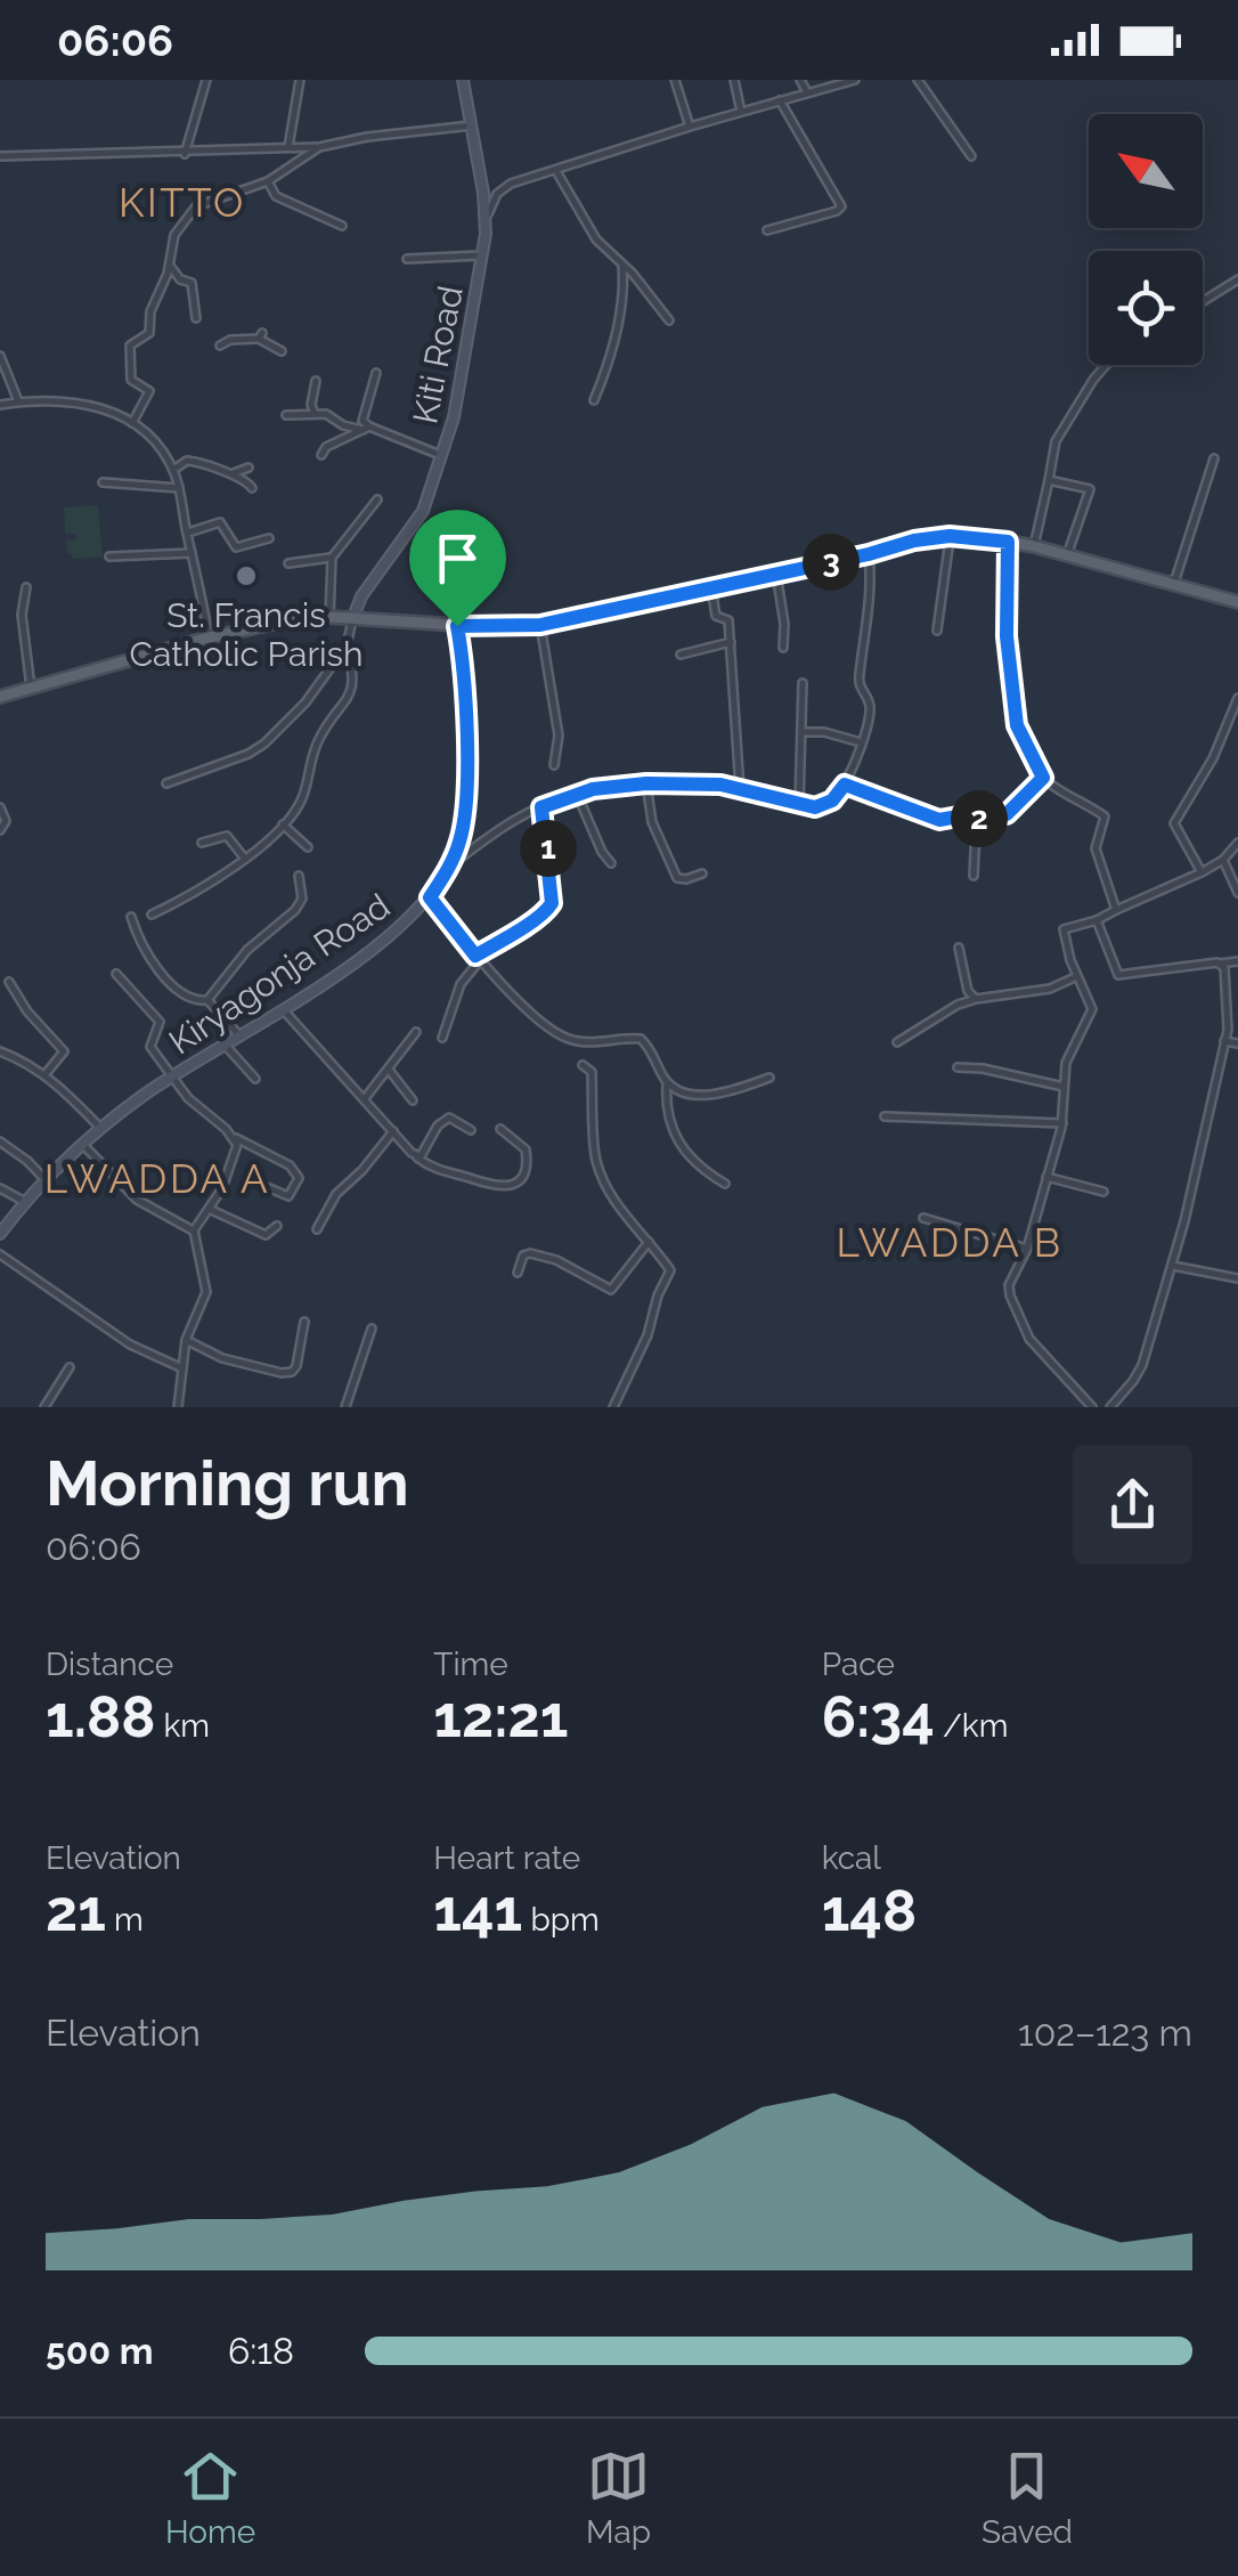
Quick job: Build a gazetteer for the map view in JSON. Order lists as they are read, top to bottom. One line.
{"streets":{"street":["Kiti Road","Kiryagonja Road"]},"districts":["KITTO","LWADDA A","LWADDA B"],"places":["St. Francis Catholic Parish"],"north":"top left","page":{"status":"06:06","pins":["3","2","1"],"heading":["Morning run","06:06"],"stats":[["Distance","1.88 km"],["Time","12:21"],["Pace","6:34 /km"],["Elevation","21 m"],["Heart rate","141 bpm"],["kcal","148"]],"chart":["Elevation","102–123 m"],"list":[{"name":"500 m","note":"6:18"}],"tabs":["Home","Map","Saved"]}}
